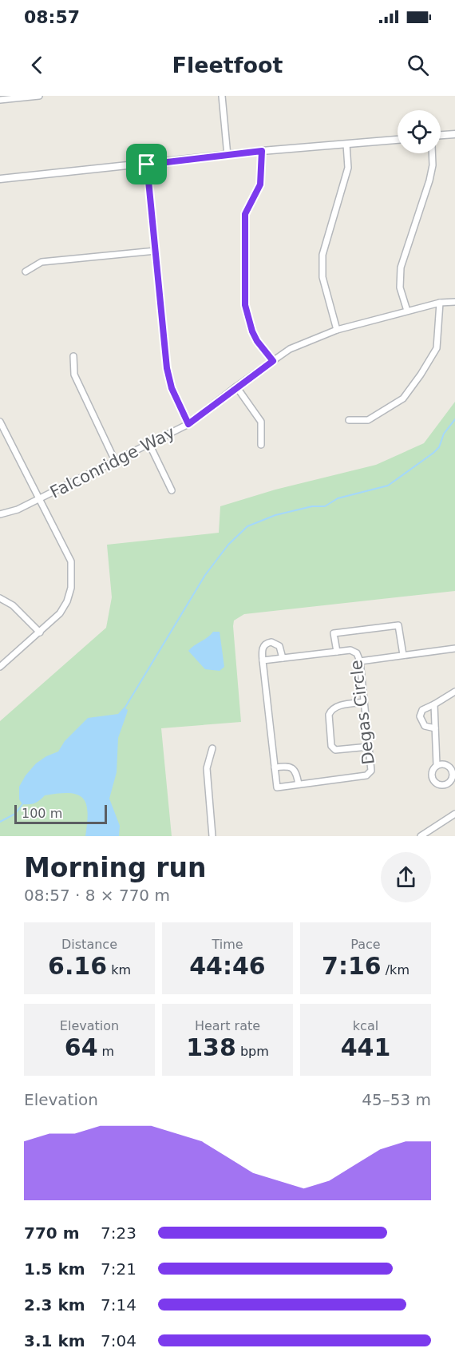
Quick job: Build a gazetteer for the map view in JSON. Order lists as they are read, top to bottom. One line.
{"streets":{"street":["Falconridge Way","Degas Circle"]},"scale_bar":"100 m","page":{"status":"08:57","header":"Fleetfoot","scale":"100 m","heading":["Morning run","08:57 · 8 × 770 m"],"stats":[["Distance","6.16 km"],["Time","44:46"],["Pace","7:16 /km"],["Elevation","64 m"],["Heart rate","138 bpm"],["kcal","441"]],"chart":["Elevation","45–53 m"],"list":[{"name":"770 m","note":"7:23"},{"name":"1.5 km","note":"7:21"},{"name":"2.3 km","note":"7:14"},{"name":"3.1 km","note":"7:04"}]}}
